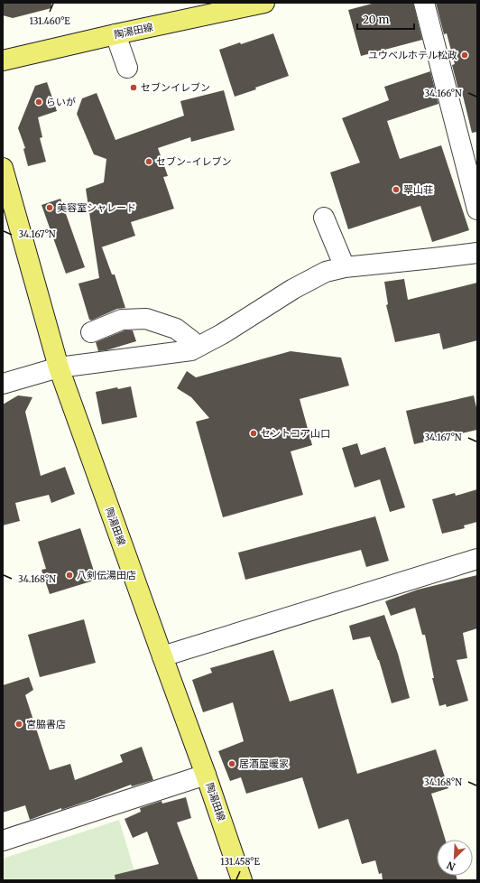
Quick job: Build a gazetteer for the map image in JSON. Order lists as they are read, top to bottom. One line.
{"streets":{"main road":["陶湯田線"]},"places":["ユウベルホテル松政","セブンイレブン","らいが","セブン-イレブン","翠山荘","美容室シャレード","セントコア山口","八剣伝湯田店","宮脇書店","居酒屋暖家"],"scale_bar":"20 m","north":"bottom left","coordinates":["131.460°E","34.166°N","34.167°N","34.168°N","131.458°E"]}
